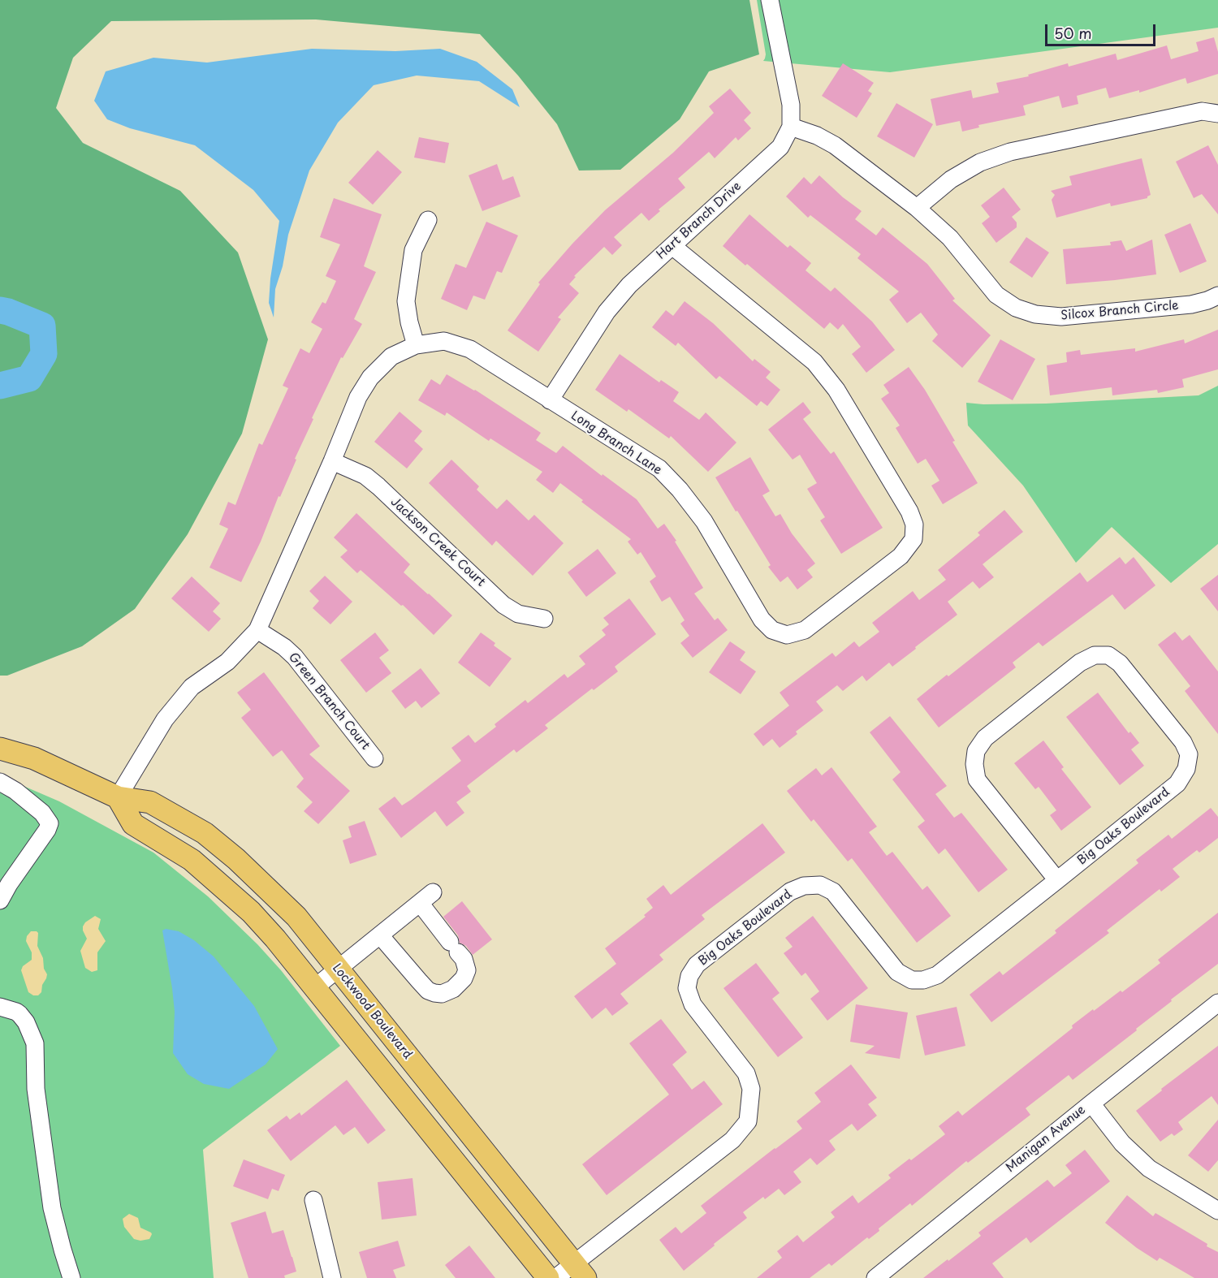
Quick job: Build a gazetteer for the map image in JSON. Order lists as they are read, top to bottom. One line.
{"streets":{"main road":["Lockwood Boulevard"],"street":["Hart Branch Drive","Silcox Branch Circle","Long Branch Lane","Jackson Creek Court","Green Branch Court","Big Oaks Boulevard","Manigan Avenue"]},"crossings":[["Hart Branch Drive","Silcox Branch Circle"],["Hart Branch Drive","Long Branch Lane"],["Long Branch Lane","Jackson Creek Court"],["Long Branch Lane","Green Branch Court"],["Long Branch Lane","Lockwood Boulevard"],["Big Oaks Boulevard","Lockwood Boulevard"]],"scale_bar":"50 m"}
